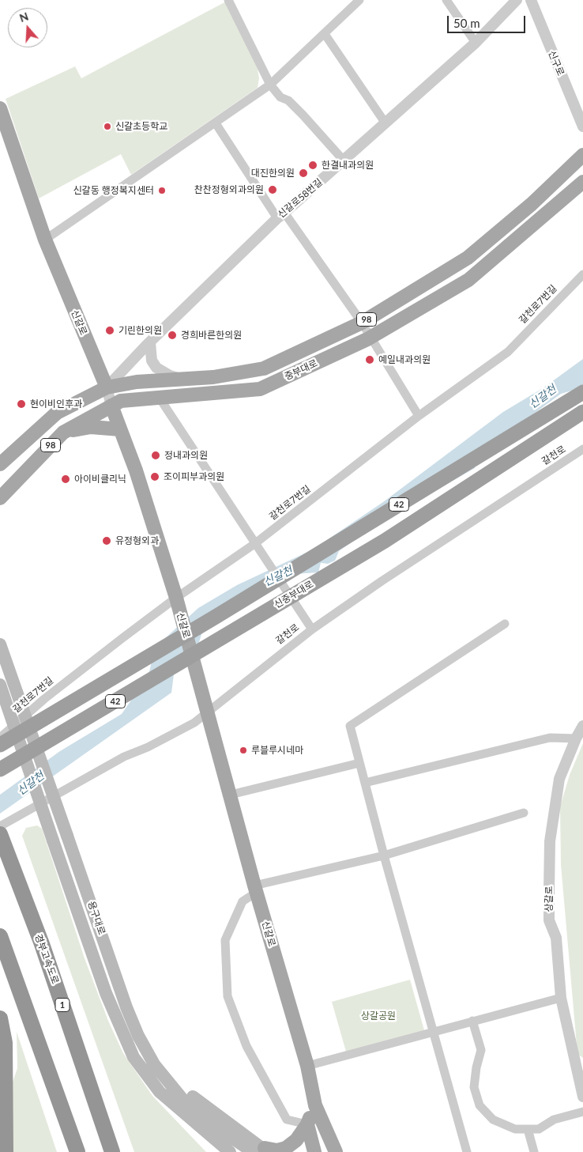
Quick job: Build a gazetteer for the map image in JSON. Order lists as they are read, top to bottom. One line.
{"streets":{"highway":["42","신중부대로","경부고속도로","1"],"main road":["98","신갈로","중부대로","용구대로"],"street":["신구로","신갈로58번길","갈천로7번길","갈천로","상갈로"]},"crossings":[["신갈로58번길","신갈로"],["신갈로58번길","중부대로"],["갈천로7번길","신갈로"],["신갈로","중부대로"],["신갈로","갈천로"]],"water":["신갈천"],"parks":["상갈공원"],"places":["신갈초등학교","한결내과의원","대진한의원","찬찬정형외과의원","신갈동 행정복지센터","기린한의원","경희바른한의원","예일내과의원","현이비인후과","정내과의원","조이피부과의원","아이비클리닉","유정형외과","루블루시네마"],"scale_bar":"50 m","north":"top"}
